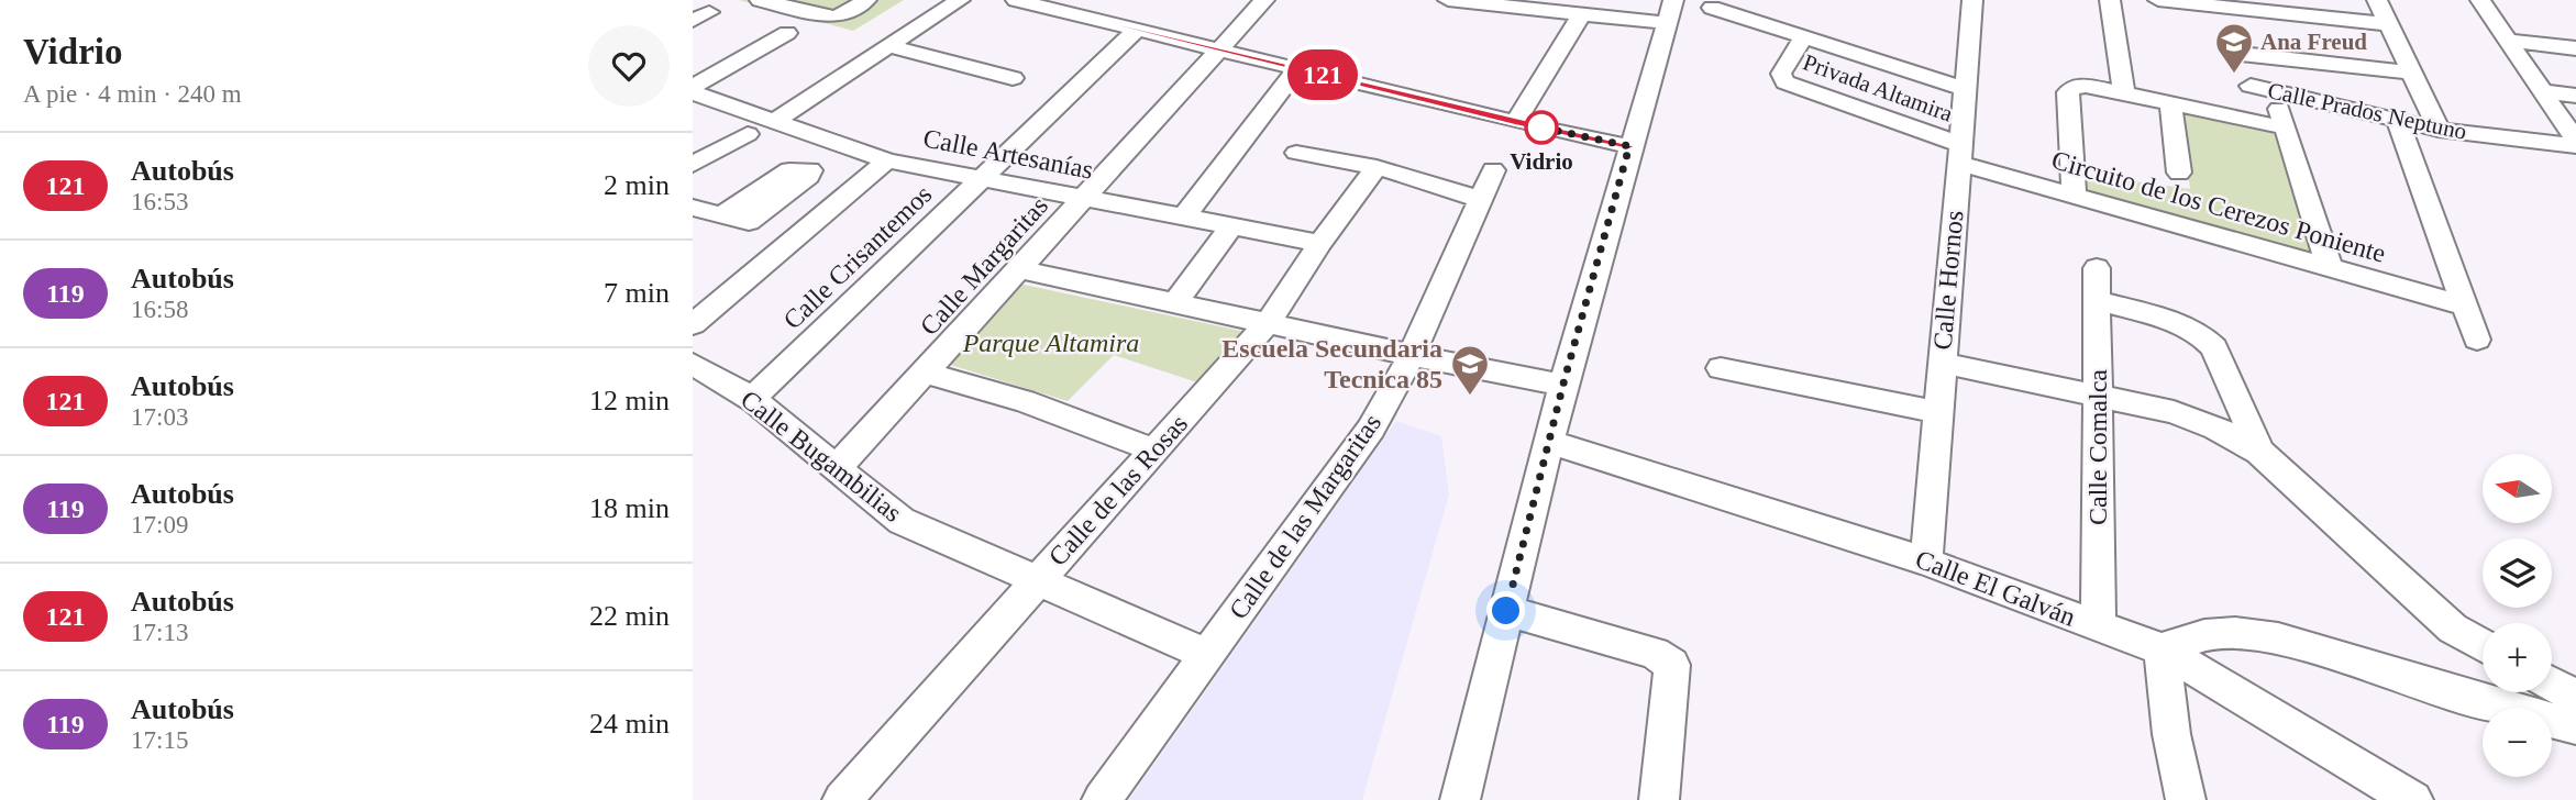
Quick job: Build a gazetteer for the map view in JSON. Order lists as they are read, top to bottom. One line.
{"streets":{"street":["Privada Altamira","Calle Prados Neptuno","Calle Artesanías","Circuito de los Cerezos Poniente","Calle Crisantemos","Calle Margaritas","Calle Hornos","Calle Comalca","Calle Bugambilias","Calle de las Rosas","Calle de las Margaritas","Calle El Galván"]},"crossings":[["Privada Altamira","Circuito de los Cerezos Poniente"],["Privada Altamira","Calle Hornos"],["Calle Artesanías","Calle Crisantemos"],["Calle Artesanías","Calle Margaritas"],["Calle Artesanías","Calle de las Rosas"],["Circuito de los Cerezos Poniente","Calle Hornos"],["Calle Crisantemos","Calle Bugambilias"],["Calle Margaritas","Calle Bugambilias"],["Calle Hornos","Calle El Galván"],["Calle Comalca","Calle El Galván"],["Calle Bugambilias","Calle de las Rosas"],["Calle Bugambilias","Calle de las Margaritas"]],"parks":["Parque Altamira"],"places":{"school or university":["Ana Freud","Escuela Secundaria Tecnica 85"],"other":["Vidrio"]},"lines":["bus line 121"],"north":"left","page":{"heading":["Vidrio","A pie · 4 min · 240 m"],"on_map":"121","list":[{"mark":"121","name":"Autobús","note":"16:53","value":"2 min"},{"mark":"119","name":"Autobús","note":"16:58","value":"7 min"},{"mark":"121","name":"Autobús","note":"17:03","value":"12 min"},{"mark":"119","name":"Autobús","note":"17:09","value":"18 min"},{"mark":"121","name":"Autobús","note":"17:13","value":"22 min"},{"mark":"119","name":"Autobús","note":"17:15","value":"24 min"}],"map_buttons":["+","−"]}}
